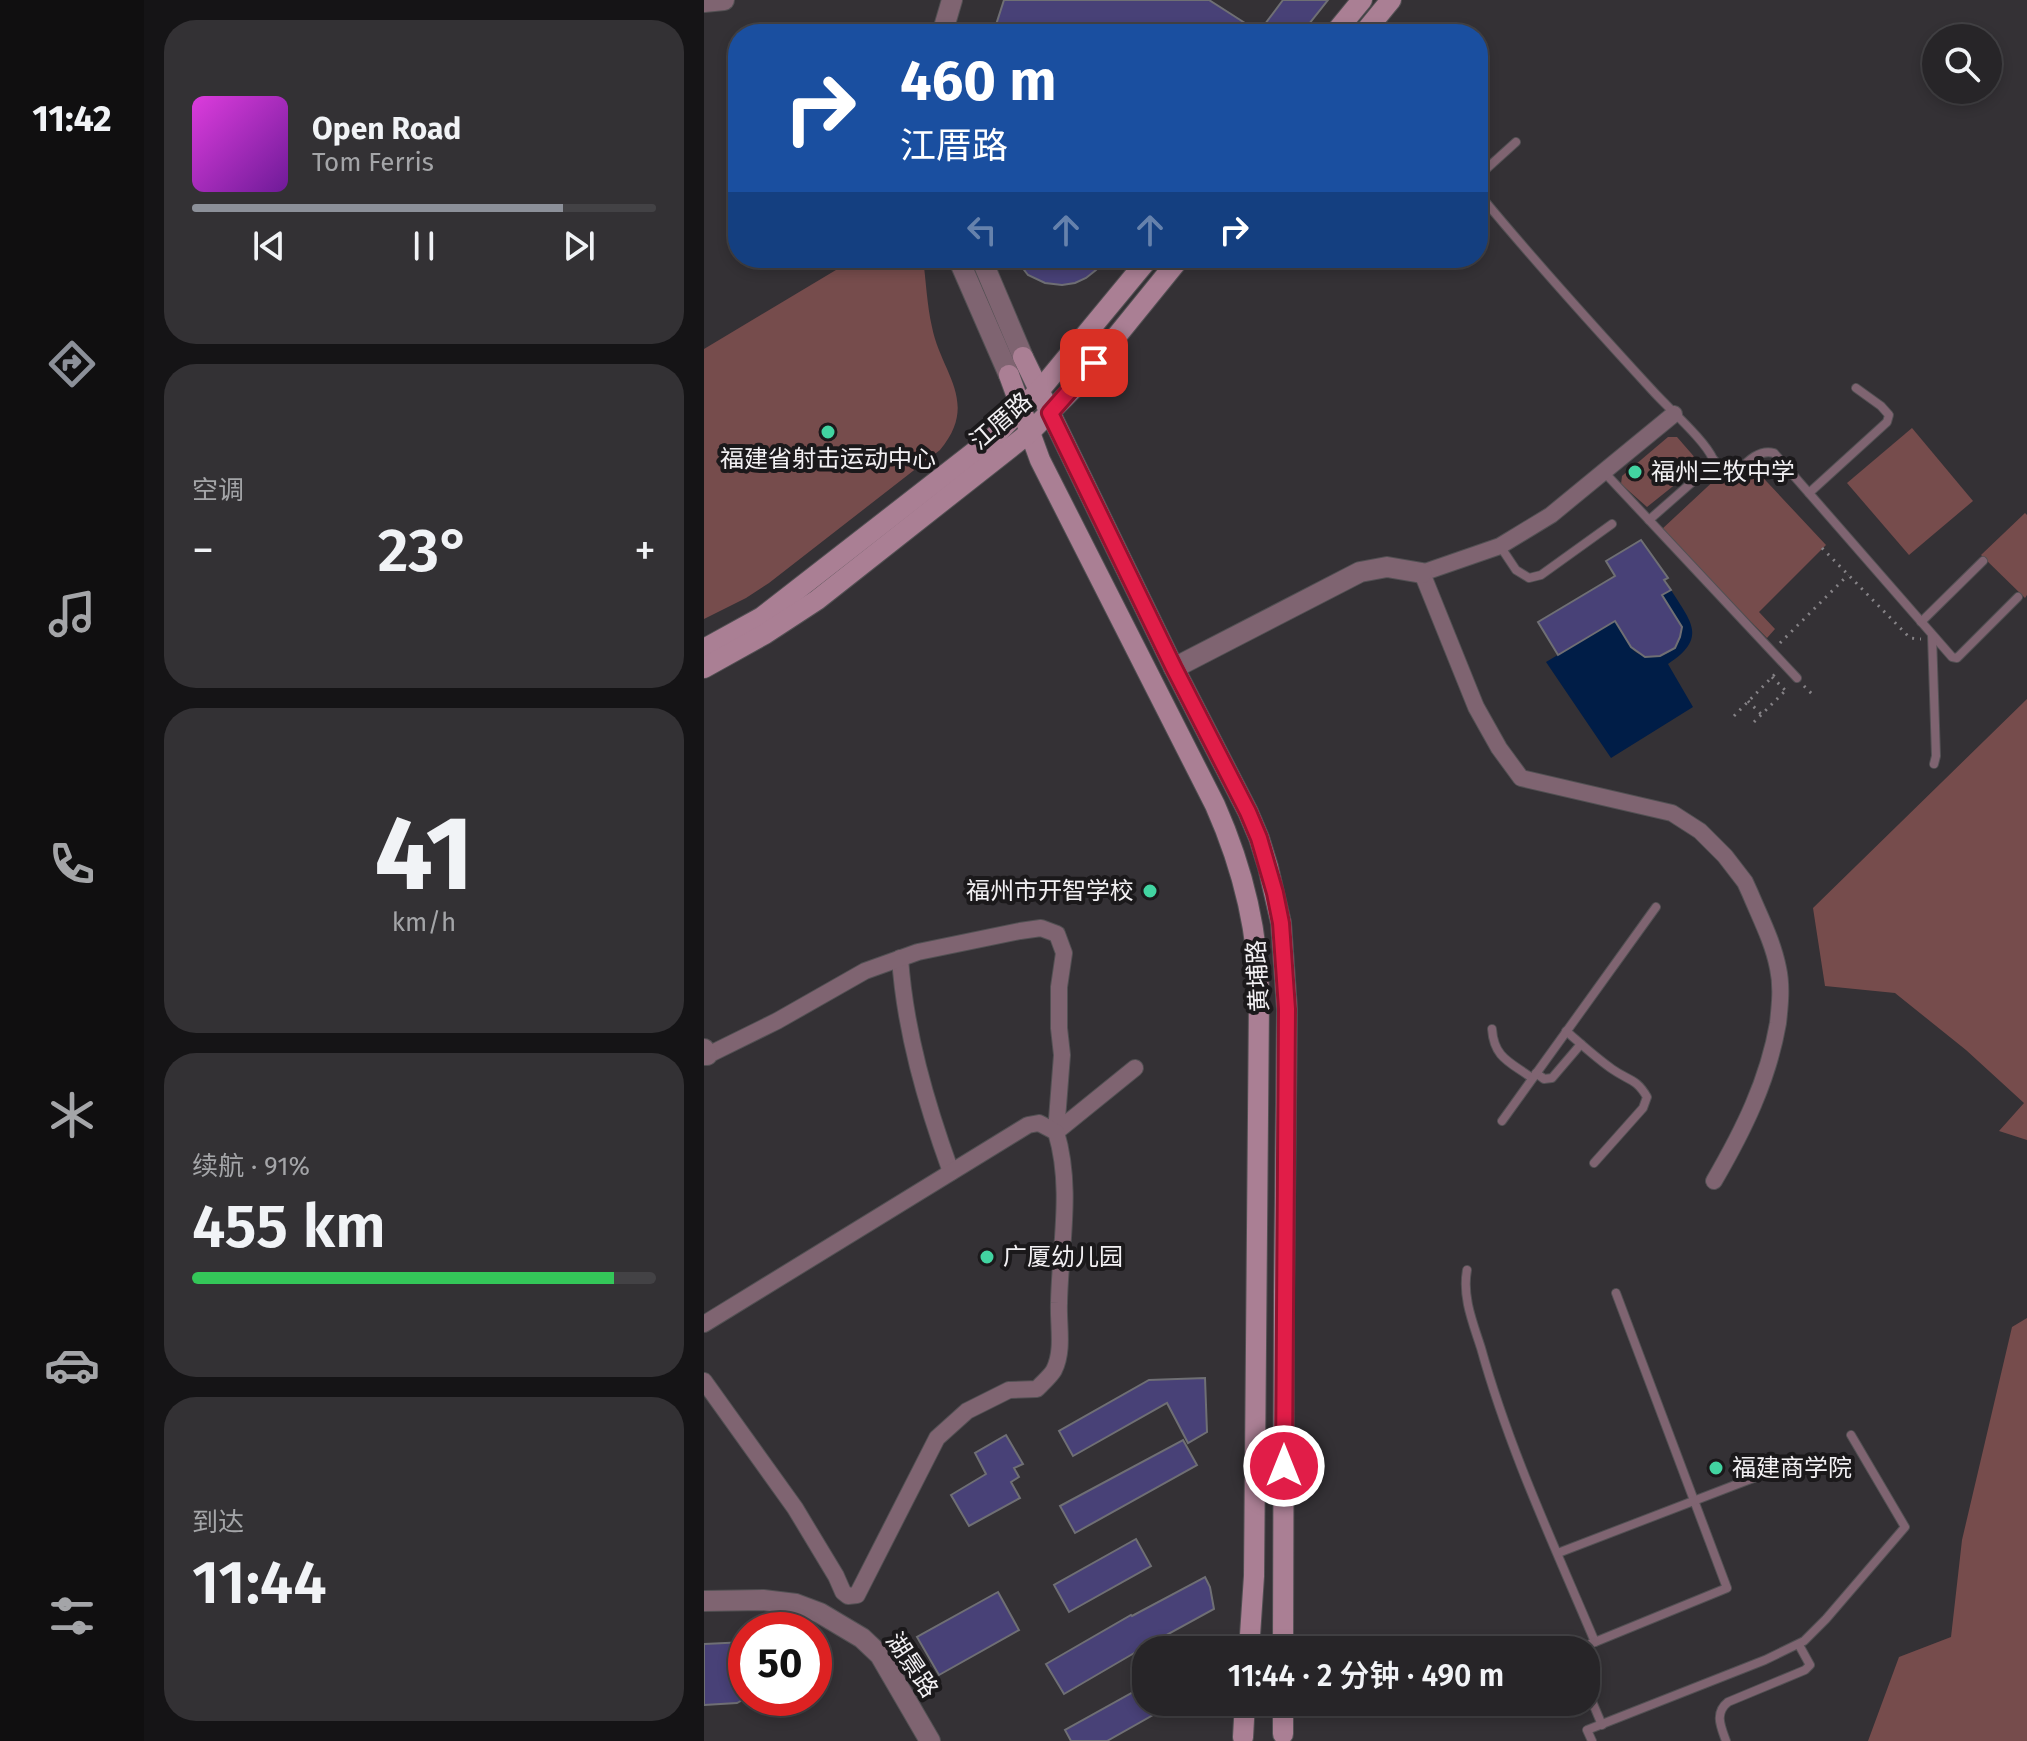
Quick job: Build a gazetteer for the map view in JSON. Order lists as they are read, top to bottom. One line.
{"streets":{"main road":["江厝路","黄埔路"],"street":["湖景路"]},"crossings":[["江厝路","黄埔路"]],"places":["福建省射击运动中心","福州三牧中学","福州市开智学校","广厦幼儿园","福建商学院"],"page":{"tabs":"11:42","turn":["460 m","江厝路"],"song":["Open Road","Tom Ferris"],"tile":["空调",["41","km/h"],["续航 · 91%","455 km"],["到达","11:44"]],"heat":["−","23°","+"],"limit":"50","trip":"11:44 · 2 分钟 · 490 m"}}
